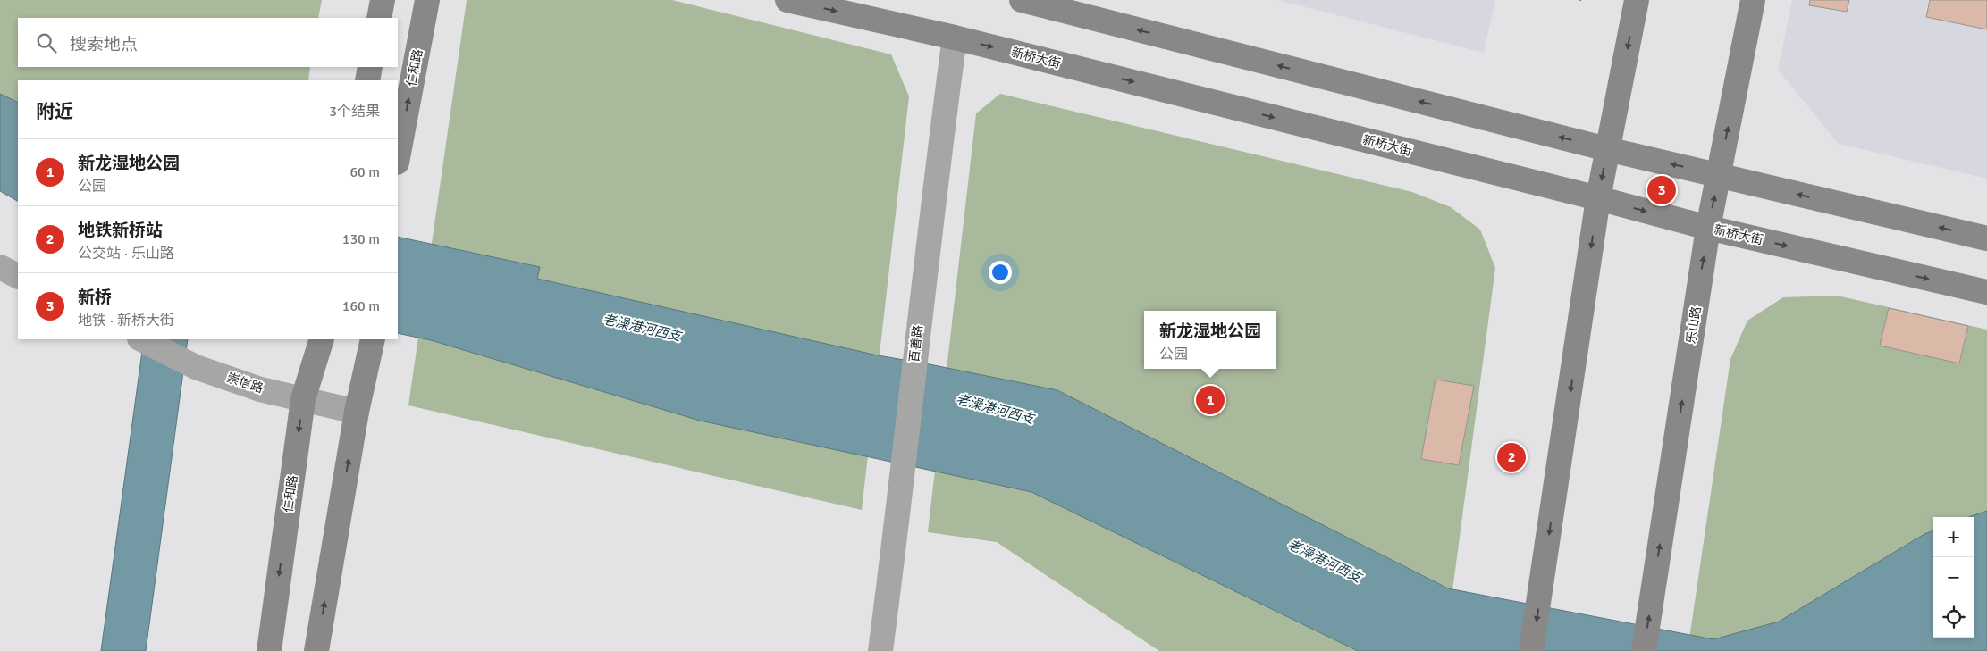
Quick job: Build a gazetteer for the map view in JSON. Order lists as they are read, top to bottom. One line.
{"streets":{"street":["新桥大街","仁和路","乐山路","百善路","崇信路"]},"crossings":[["新桥大街","乐山路"],["新桥大街","百善路"],["仁和路","崇信路"]],"water":["老澡港河西支"],"page":{"search":"搜索地点","heading":["附近","3个结果"],"list":[{"mark":"1","name":"新龙湿地公园","note":"公园","value":"60 m"},{"mark":"2","name":"地铁新桥站","note":"公交站 · 乐山路","value":"130 m"},{"mark":"3","name":"新桥","note":"地铁 · 新桥大街","value":"160 m"}],"pins":["3","1","2"],"popup":["新龙湿地公园","公园"],"map_buttons":["+","−"]}}
